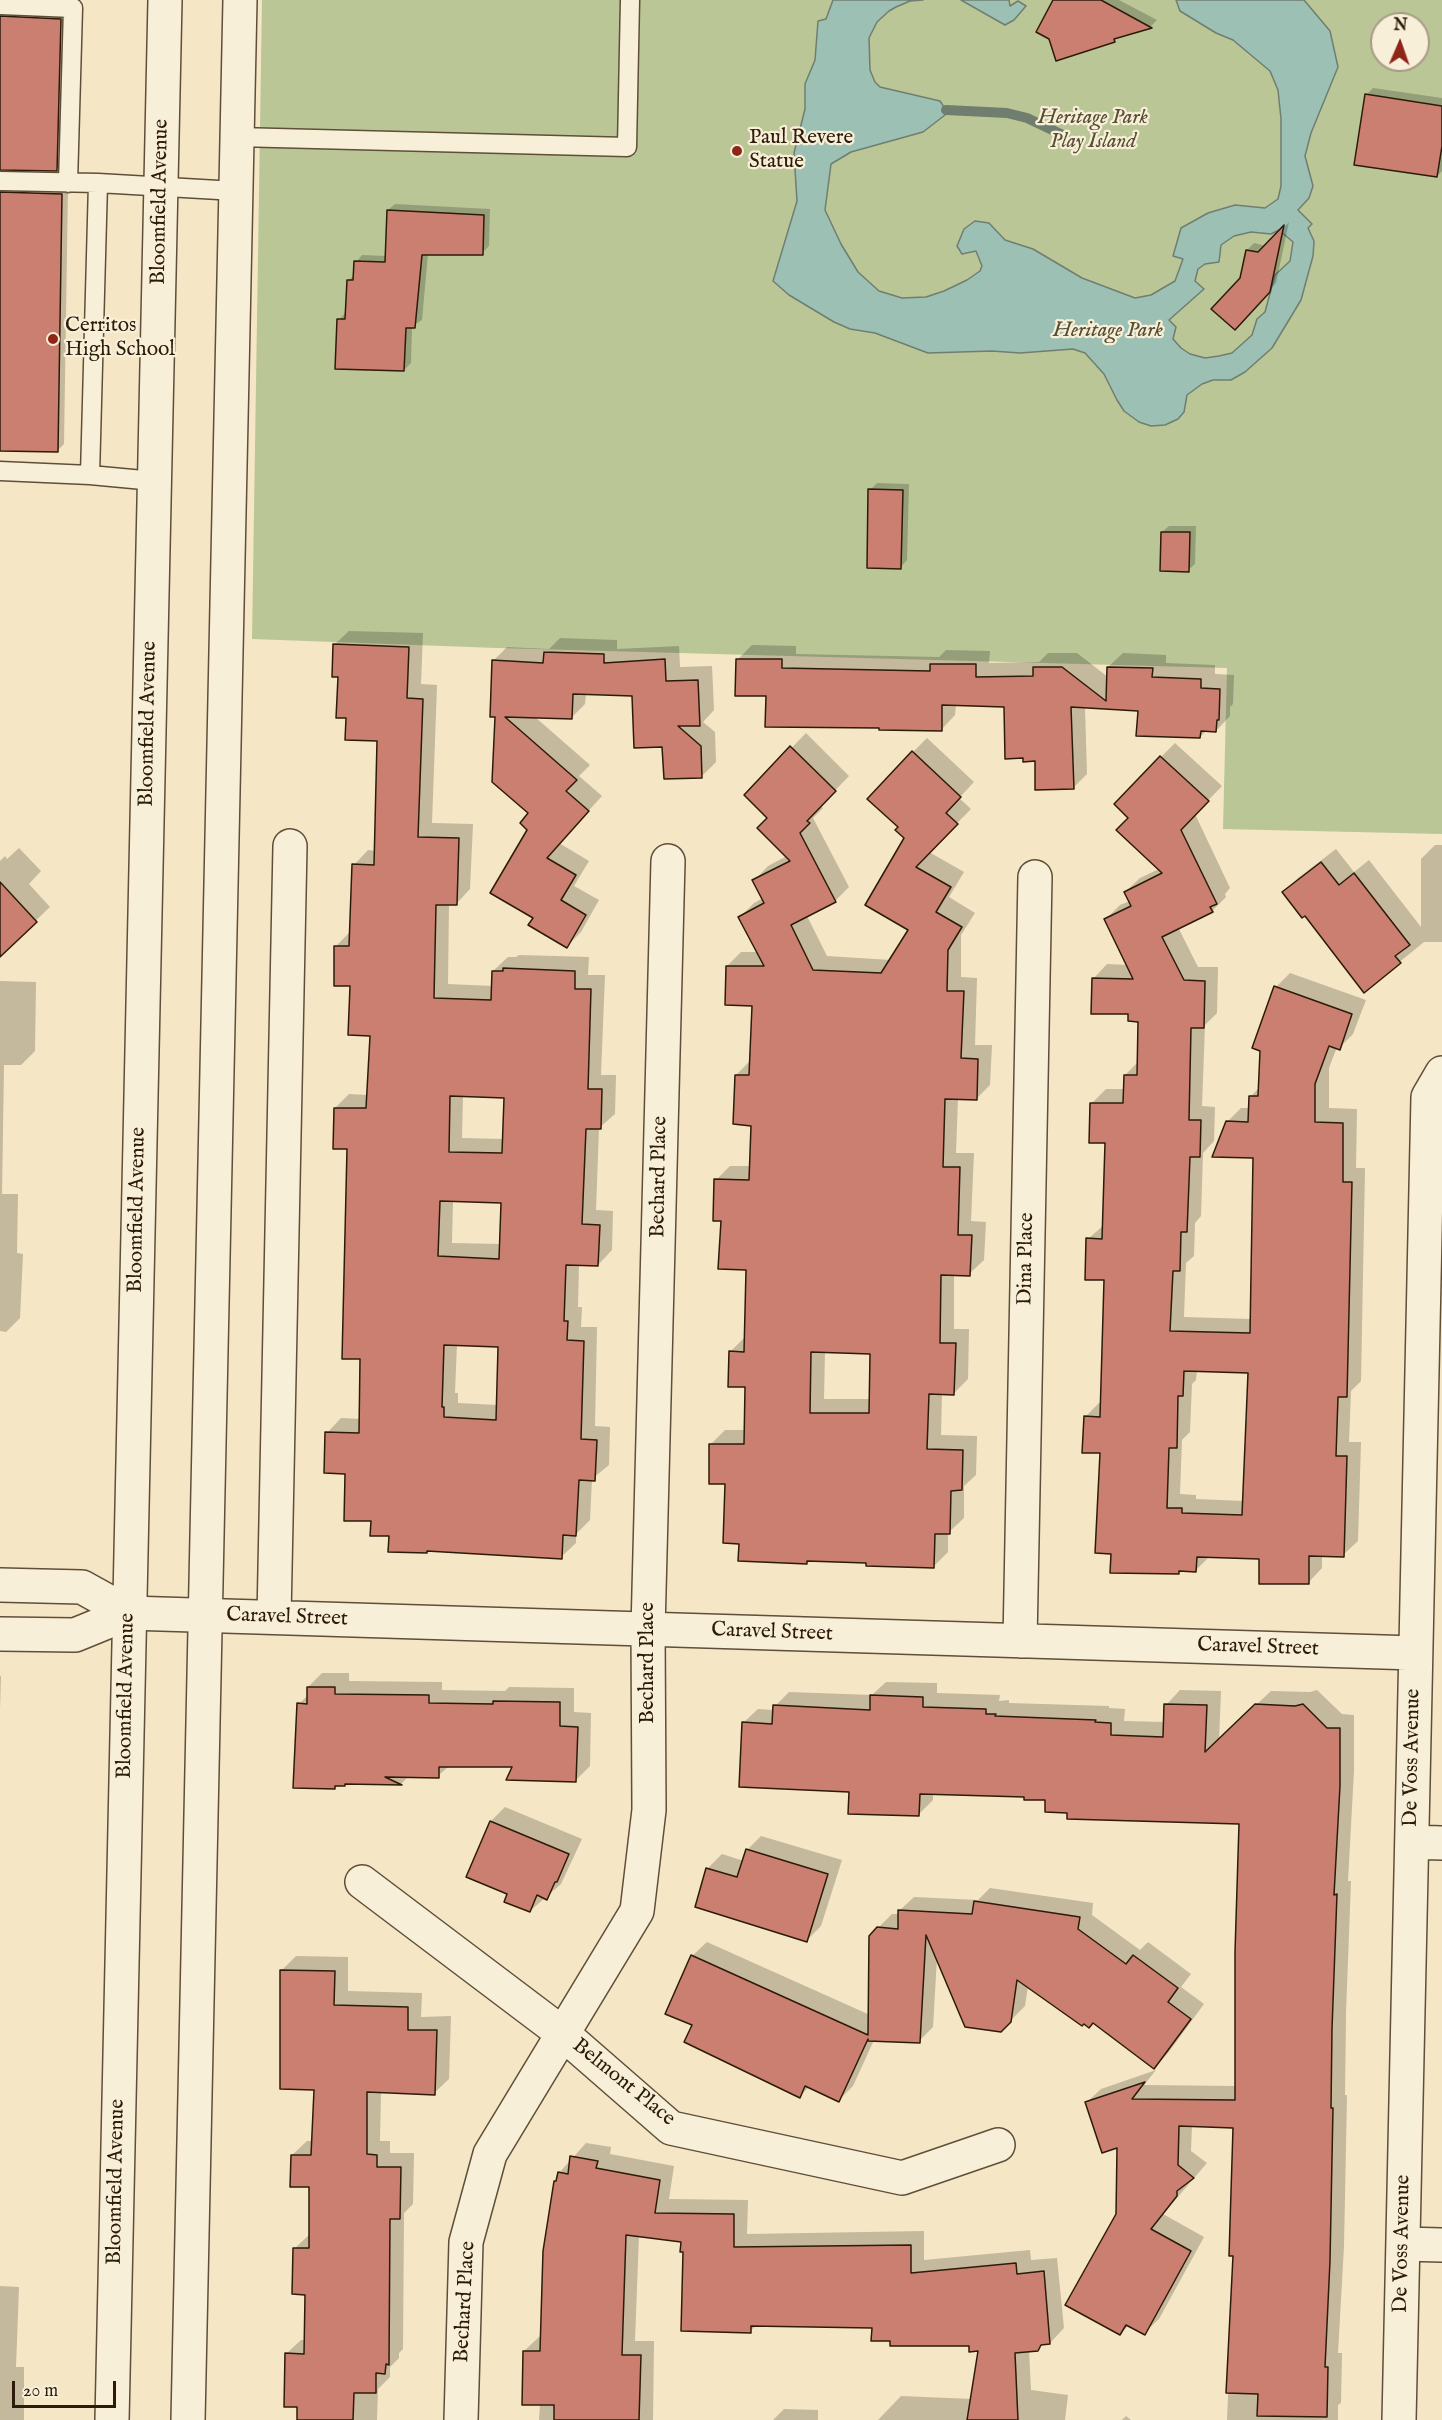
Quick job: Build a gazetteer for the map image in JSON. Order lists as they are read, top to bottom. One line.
{"streets":{"street":["Bloomfield Avenue","Bechard Place","Dina Place","Caravel Street","De Voss Avenue","Belmont Place"]},"crossings":[["Bloomfield Avenue","Caravel Street"],["Bechard Place","Caravel Street"],["Bechard Place","Belmont Place"],["Dina Place","Caravel Street"],["Caravel Street","De Voss Avenue"]],"parks":["Heritage Park Play Island","Heritage Park"],"places":["Paul Revere Statue","Cerritos High School"],"scale_bar":"20 m","north":"top"}
